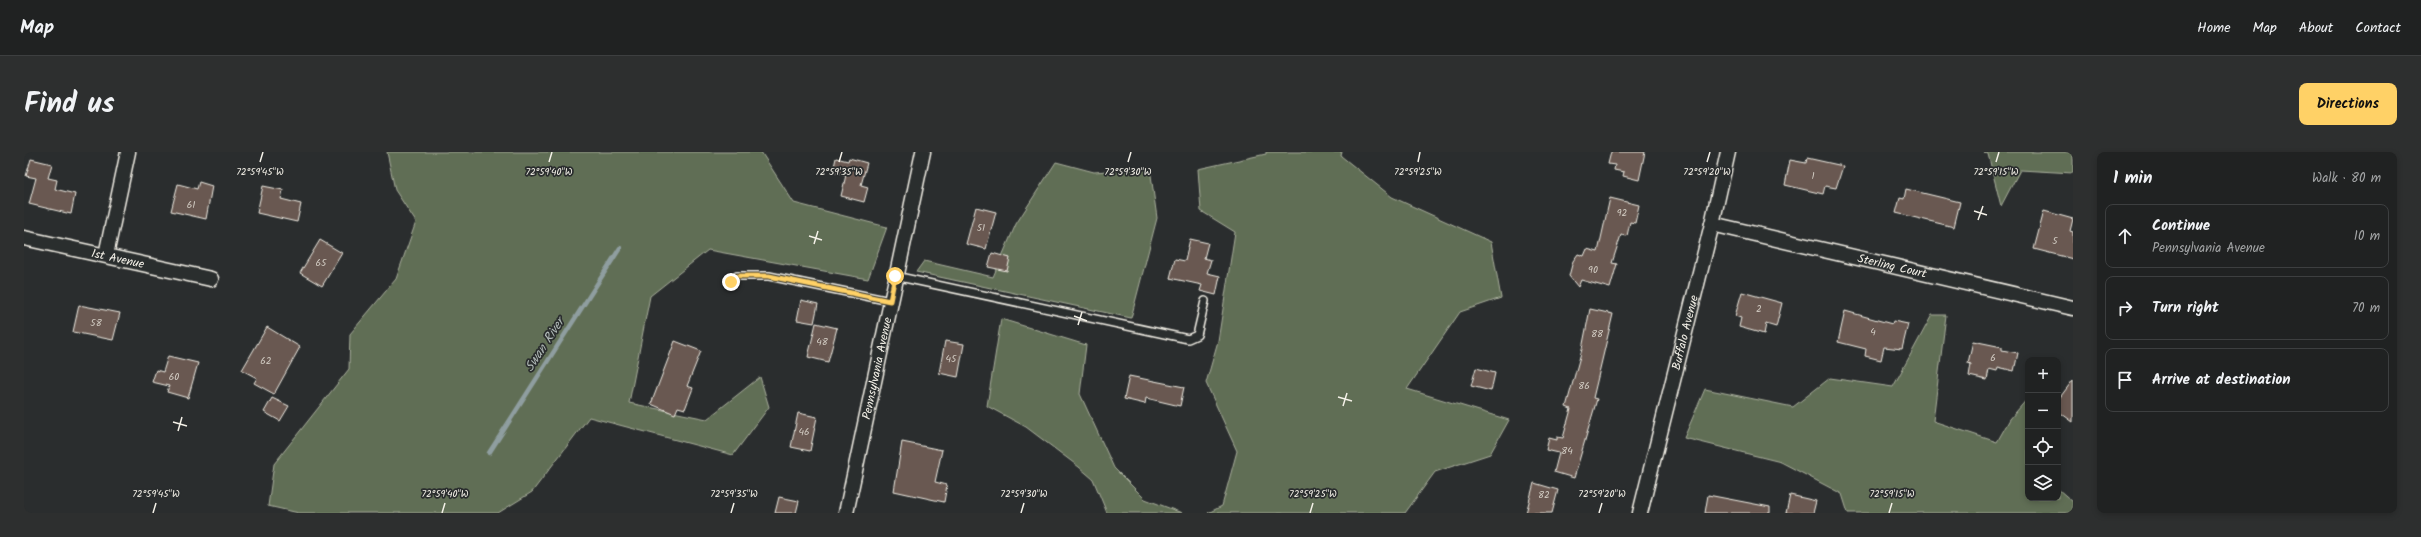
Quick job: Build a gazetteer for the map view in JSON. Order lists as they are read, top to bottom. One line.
{"streets":{"street":["1st Avenue","Sterling Court","Buffalo Avenue","Pennsylvania Avenue"]},"crossings":[["Sterling Court","Buffalo Avenue"]],"water":["Swan River"],"house_numbers":["1","61","92","51","5","65","90","2","58","4","88","48","6","45","62","60","86","46","84","82"],"page":{"header":"Map","nav":["Home","Map","About","Contact"],"title":"Find us","buttons":"Directions","heading":["1 min","Walk · 80 m"],"list":[["Continue","Pennsylvania Avenue","10 m"],["Turn right","70 m"],"Arrive at destination"],"map_buttons":["+","−"]},"coordinates":["72°59'45\"W","72°59'40\"W","72°59'35\"W","72°59'30\"W","72°59'25\"W","72°59'20\"W","72°59'15\"W"]}
